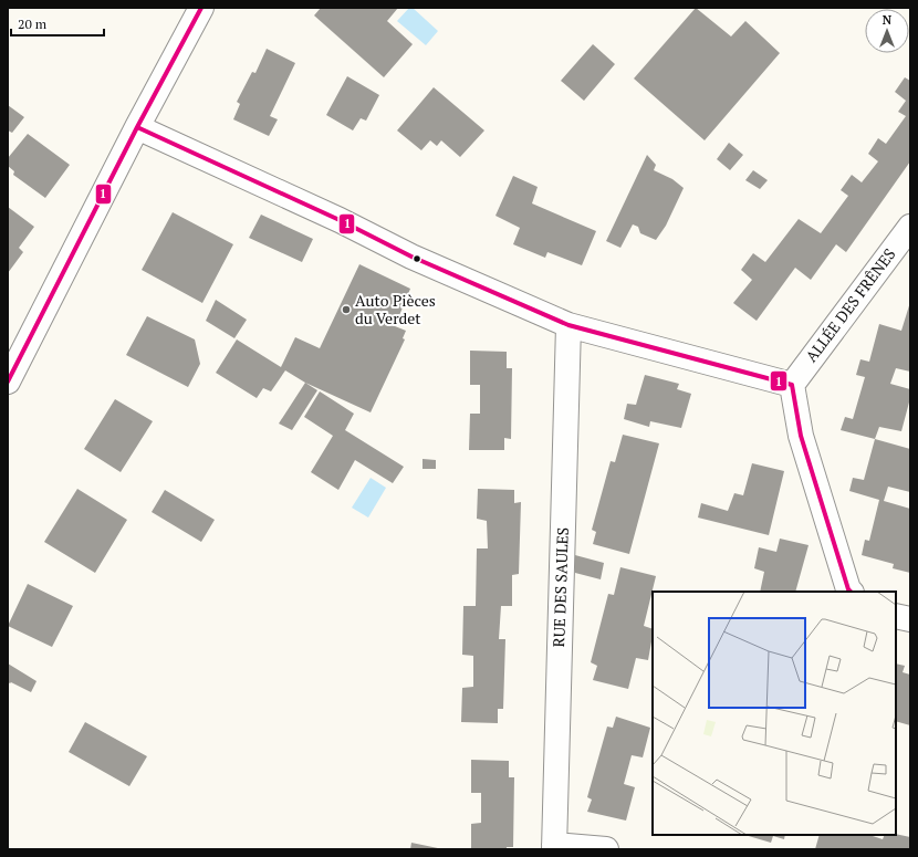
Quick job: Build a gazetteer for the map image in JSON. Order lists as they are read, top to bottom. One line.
{"streets":{"street":["ALLÉE DES FRÊNES","RUE DES SAULES"]},"places":["Auto Pièces du Verdet"],"lines":["transit line 1"],"scale_bar":"20 m","north":"top"}
